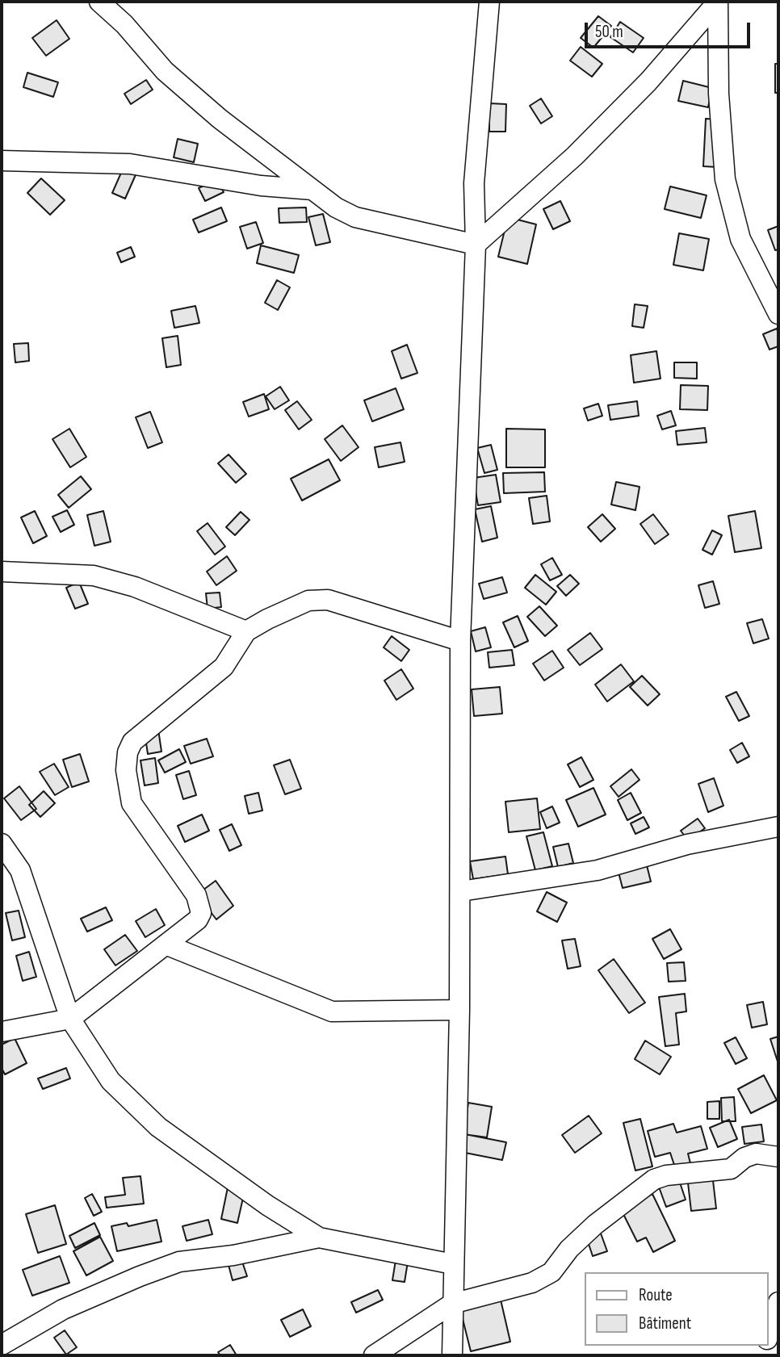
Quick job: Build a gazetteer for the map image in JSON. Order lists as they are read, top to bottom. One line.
{"legend":["Route","Bâtiment"],"scale_bar":"50 m"}
